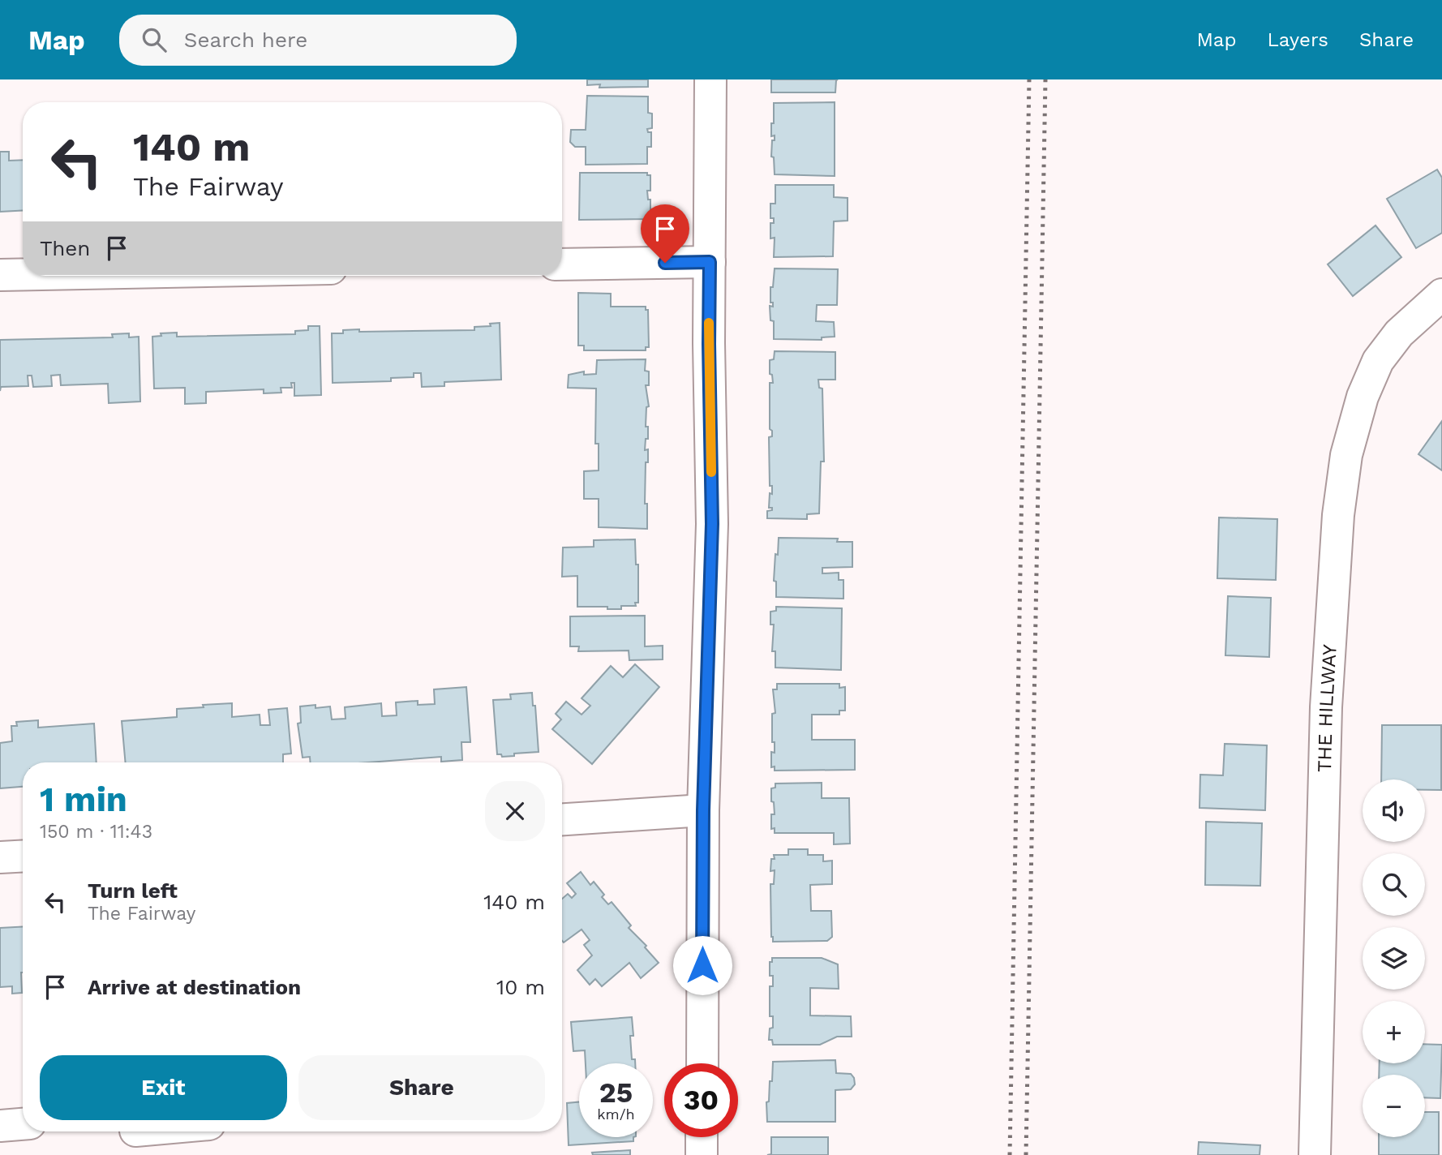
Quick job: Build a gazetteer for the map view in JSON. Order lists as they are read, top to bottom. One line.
{"streets":{"street":["THE HILLWAY"]},"page":{"header":"Map","search":"Search here","nav":["Map","Layers","Share"],"turn":["140 m","The Fairway"],"then":"Then","heading":["1 min","150 m · 11:43"],"map_buttons":["+","−"],"list":[{"name":"Turn left","note":"The Fairway","value":"140 m"},{"name":"Arrive at destination","value":"10 m"}],"buttons":["Exit","Share"],"speed":"25 km/h","limit":"30"}}
